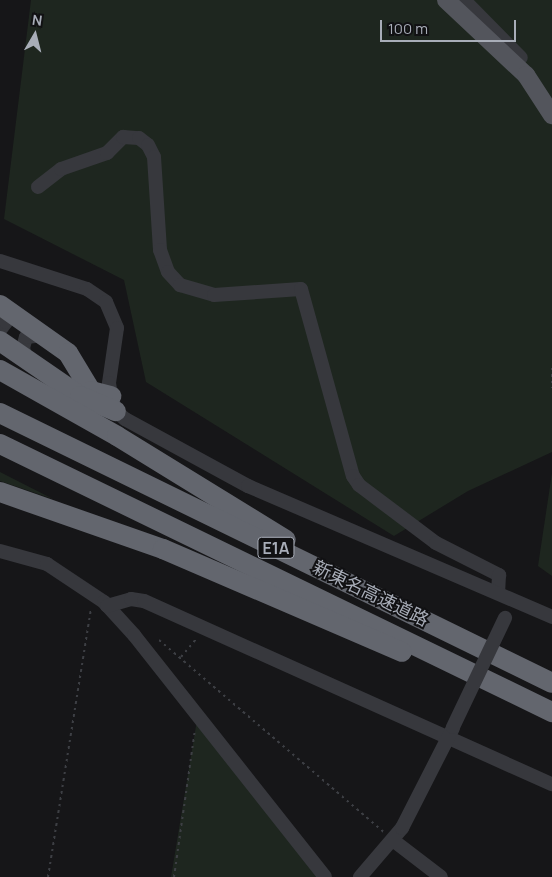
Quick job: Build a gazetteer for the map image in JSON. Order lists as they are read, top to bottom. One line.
{"streets":{"highway":["E1A","新東名高速道路"]},"scale_bar":"100 m","north":"top"}
